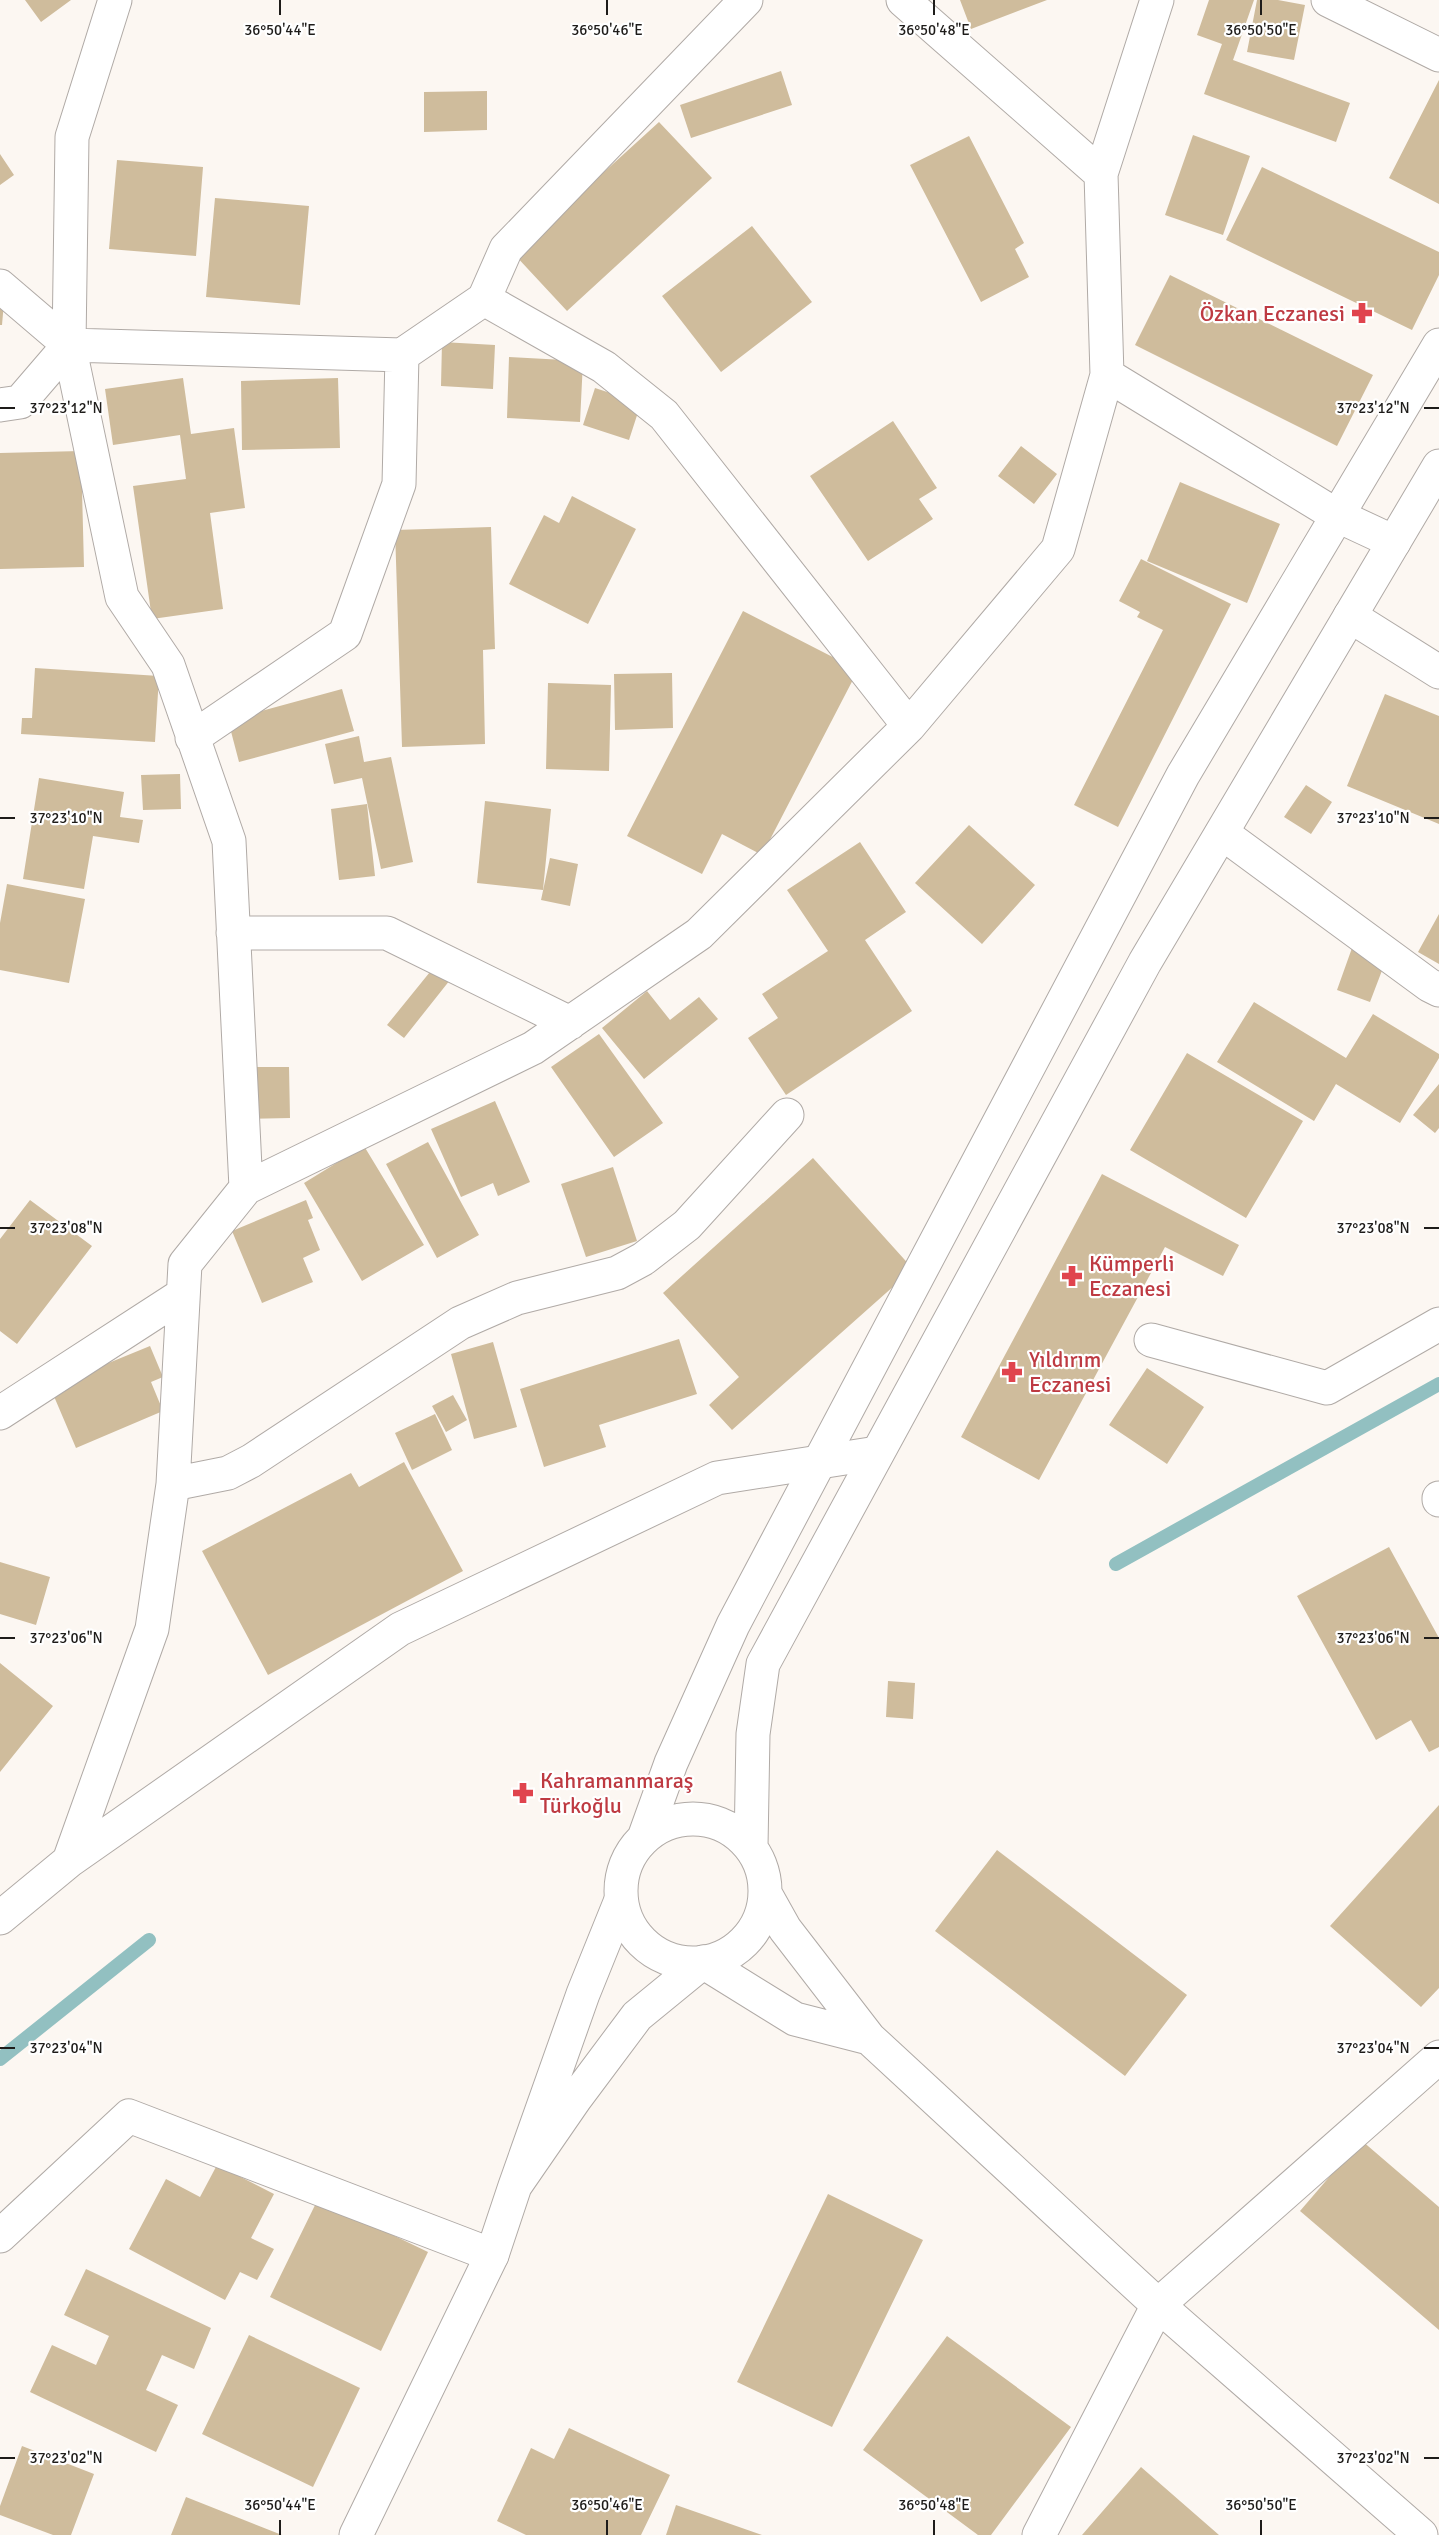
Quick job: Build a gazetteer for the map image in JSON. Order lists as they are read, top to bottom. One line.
{"places":{"pharmacy":["Özkan Eczanesi","Kümperli Eczanesi","Yıldırım Eczanesi","Kahramanmaraş Türkoğlu"]},"coordinates":["36°50'44\"E","36°50'46\"E","36°50'48\"E","36°50'50\"E","37°23'12\"N","37°23'10\"N","37°23'08\"N","37°23'06\"N","37°23'04\"N","37°23'02\"N"]}
